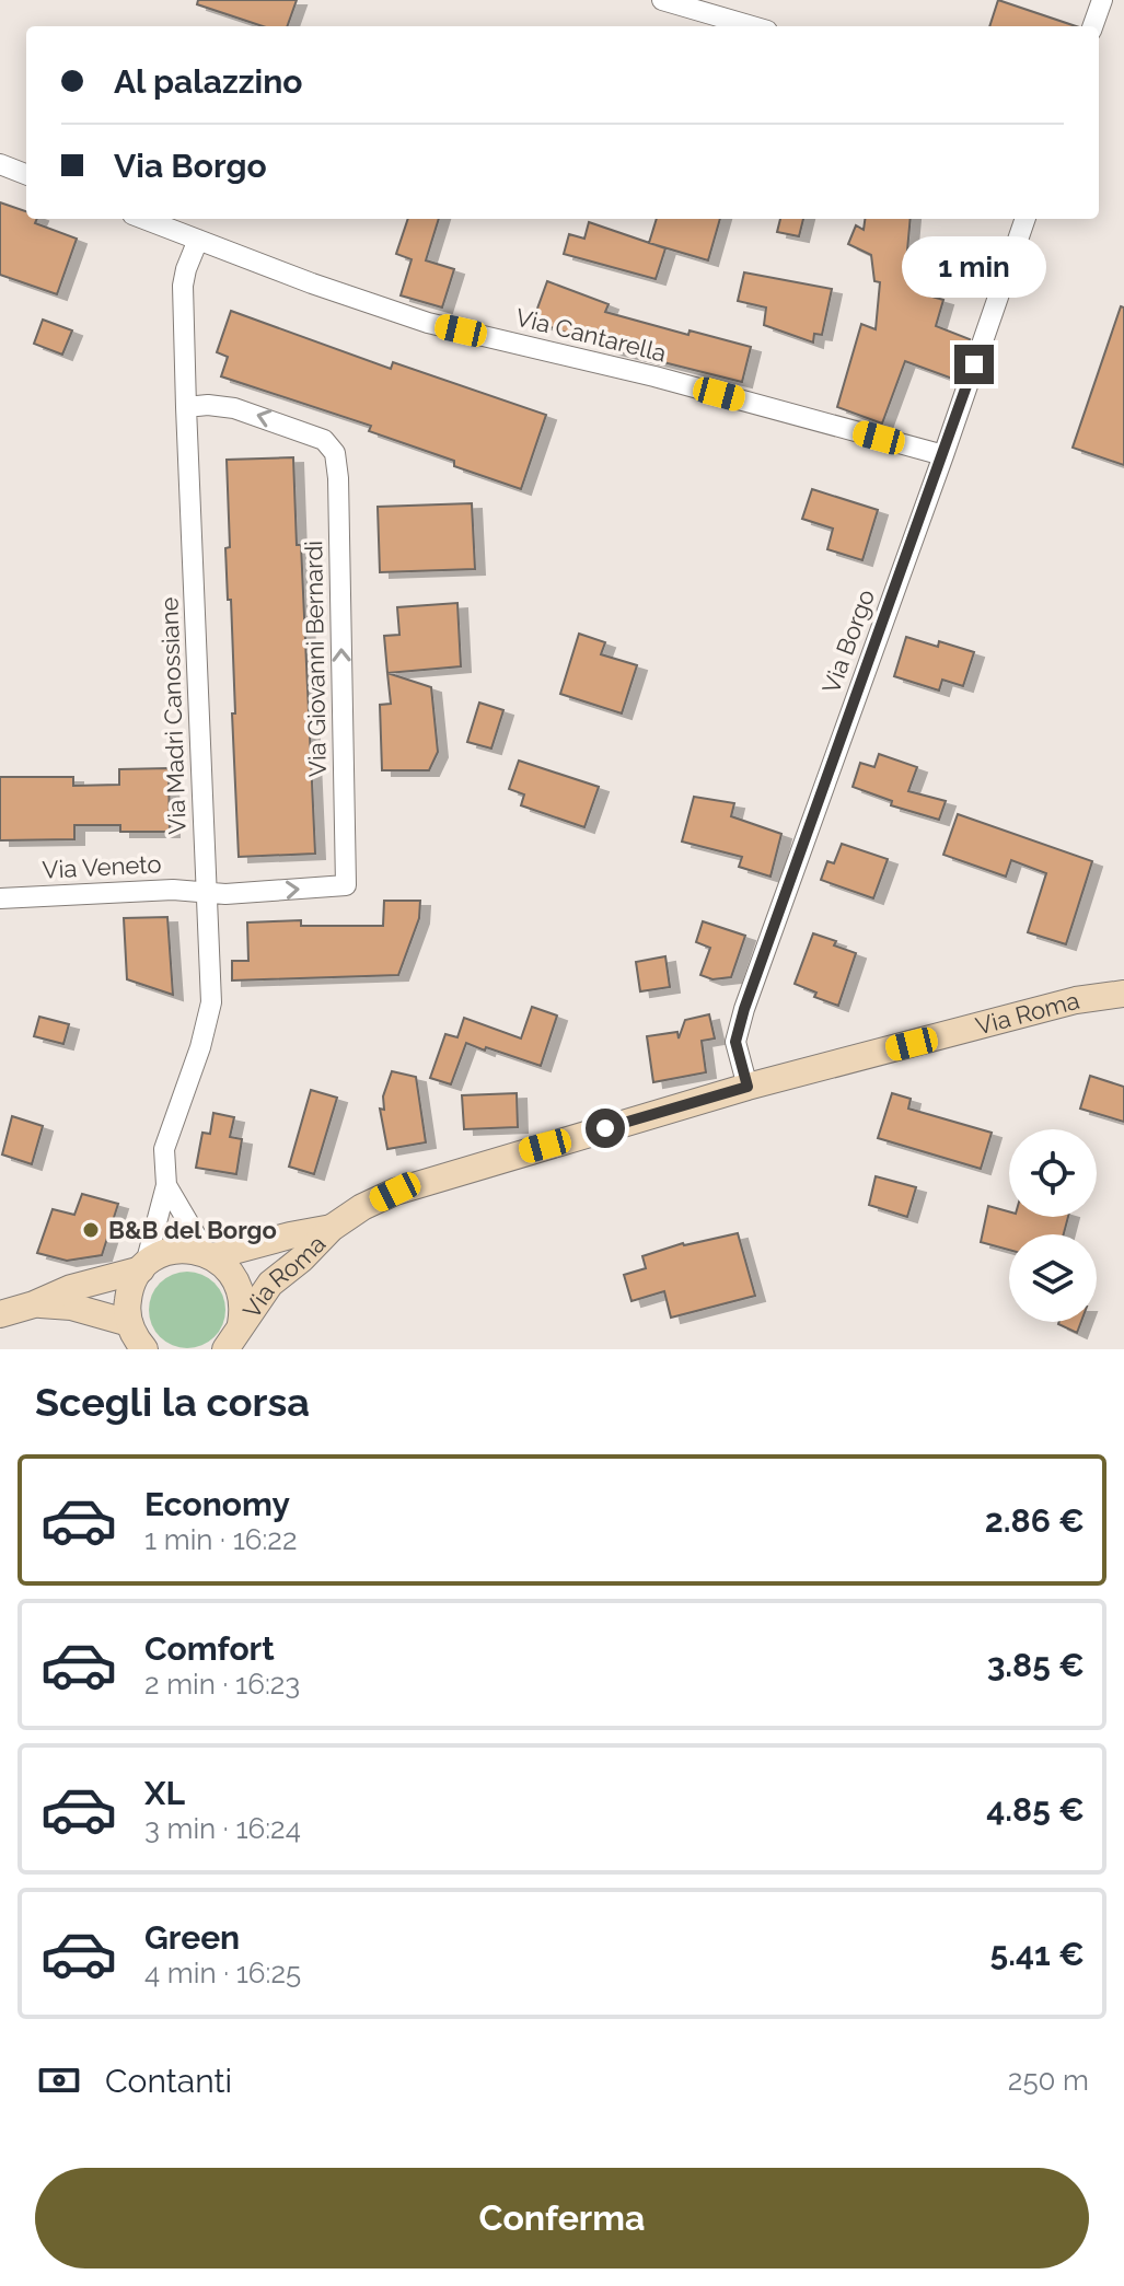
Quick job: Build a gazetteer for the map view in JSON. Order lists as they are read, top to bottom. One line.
{"streets":{"main road":["Via Roma"],"street":["Via Cantarella","Via Borgo","Via Giovanni Bernardi","Via Madri Canossiane","Via Veneto"]},"crossings":[["Via Cantarella","Via Borgo"],["Via Cantarella","Via Madri Canossiane"],["Via Borgo","Via Roma"],["Via Giovanni Bernardi","Via Madri Canossiane"],["Via Giovanni Bernardi","Via Veneto"],["Via Madri Canossiane","Via Veneto"],["Via Madri Canossiane","Via Roma"]],"places":["B&B del Borgo"],"page":{"banner":["Al palazzino","Via Borgo"],"bubble":"1 min","heading":"Scegli la corsa","list":[{"name":"Economy","note":"1 min · 16:22","value":"2.86 €"},{"name":"Comfort","note":"2 min · 16:23","value":"3.85 €"},{"name":"XL","note":"3 min · 16:24","value":"4.85 €"},{"name":"Green","note":"4 min · 16:25","value":"5.41 €"}],"pay":["Contanti","250 m"],"buttons":"Conferma"}}
